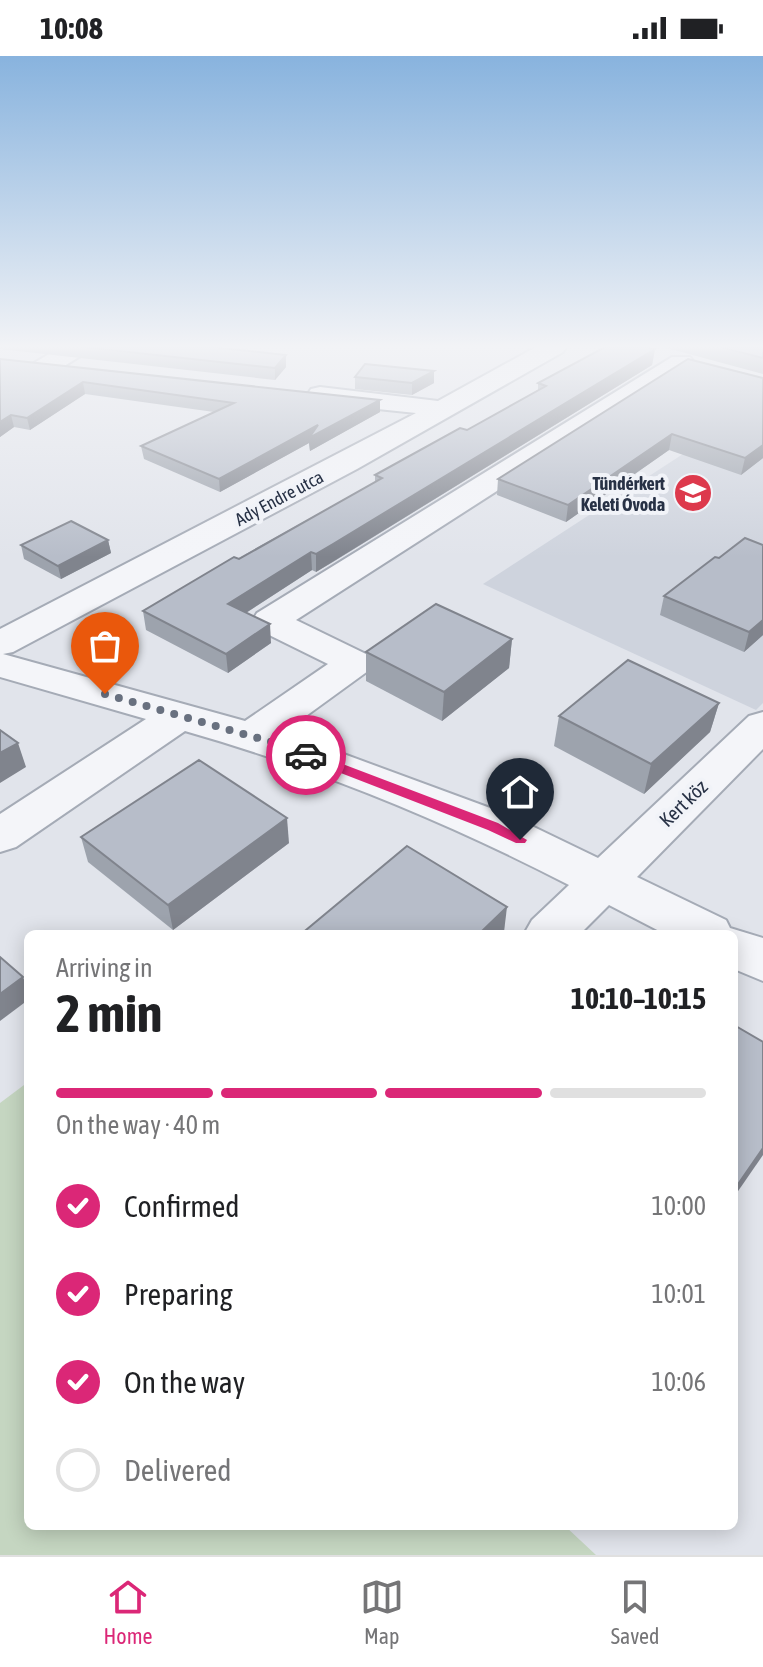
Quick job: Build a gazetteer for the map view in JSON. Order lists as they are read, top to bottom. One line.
{"streets":{"street":["Ady Endre utca","Kert köz"]},"places":{"school or university":["Tündérkert Keleti Óvoda"]},"page":{"status":"10:08","heading":["2 min","Arriving in","10:10–10:15"],"bar":"On the way · 40 m","list":[["Confirmed","10:00"],["Preparing","10:01"],["On the way","10:06"],"Delivered"],"tabs":["Home","Map","Saved"]}}
